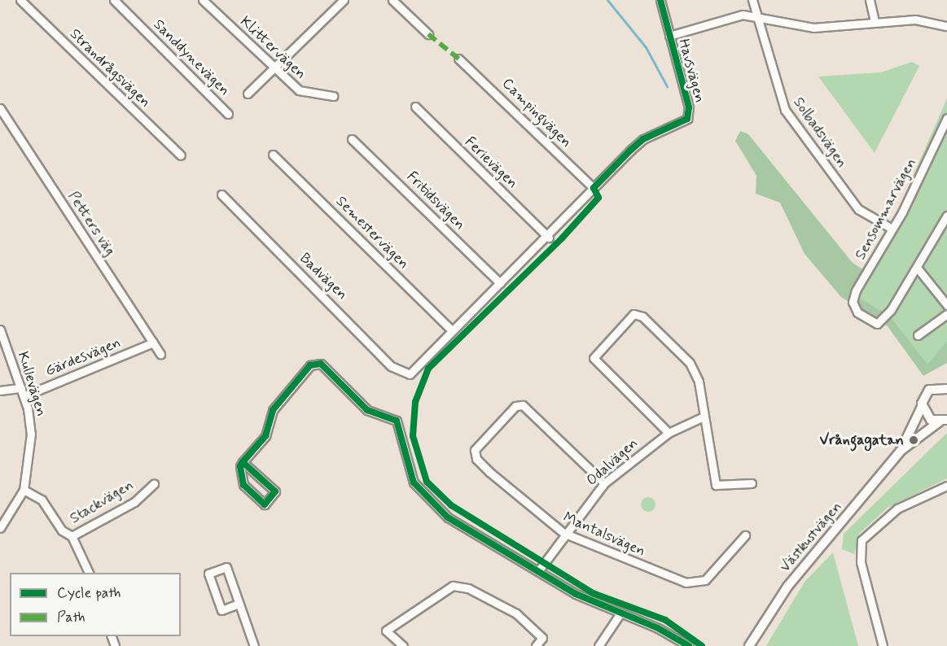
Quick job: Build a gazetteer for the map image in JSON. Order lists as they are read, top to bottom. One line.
{"streets":{"street":["Klittervägen","Sanddynevägen","Strandrågsvägen","Havsvägen","Campingvägen","Solbadsvägen","Ferievägen","Fritidsvägen","Sensommarvägen","Petters väg","Semestervägen","Badvägen","Gärdesvägen","Kullevägen","Odalvägen","Stackvägen","Mantalsvägen","Västkustvägen"]},"crossings":[["Havsvägen","Campingvägen"],["Havsvägen","Ferievägen"],["Havsvägen","Fritidsvägen"],["Havsvägen","Semestervägen"],["Havsvägen","Badvägen"],["Solbadsvägen","Sensommarvägen"],["Petters väg","Gärdesvägen"],["Gärdesvägen","Kullevägen"],["Kullevägen","Stackvägen"],["Odalvägen","Mantalsvägen"]],"places":["Vrångagatan"],"legend":["Cycle path","Path"]}
